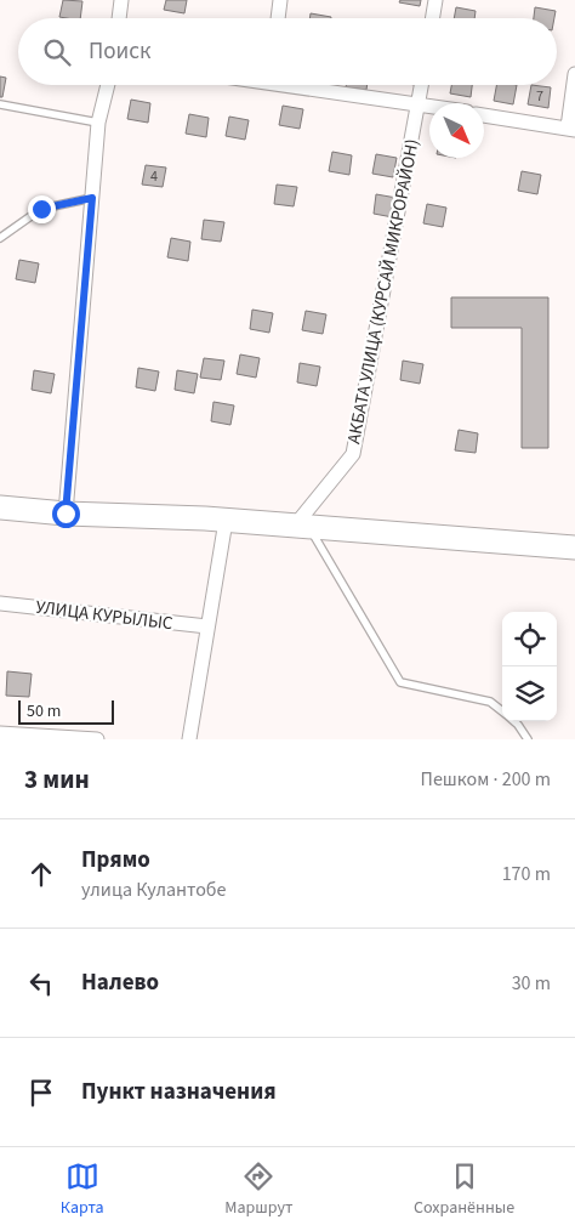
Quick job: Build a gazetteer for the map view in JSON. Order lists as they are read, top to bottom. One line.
{"streets":{"street":["АКБАТА УЛИЦА (КУРСАЙ МИКРОРАЙОН)","УЛИЦА КУРЫЛЫС"]},"house_numbers":["7","4"],"scale_bar":"50 m","north":"bottom right","page":{"search":"Поиск","scale":"50 m","heading":["3 мин","Пешком · 200 m"],"list":[["Прямо","улица Кулантобе","170 m"],["Налево","30 m"],"Пункт назначения"],"nav":["Карта","Маршрут","Сохранённые"]}}
